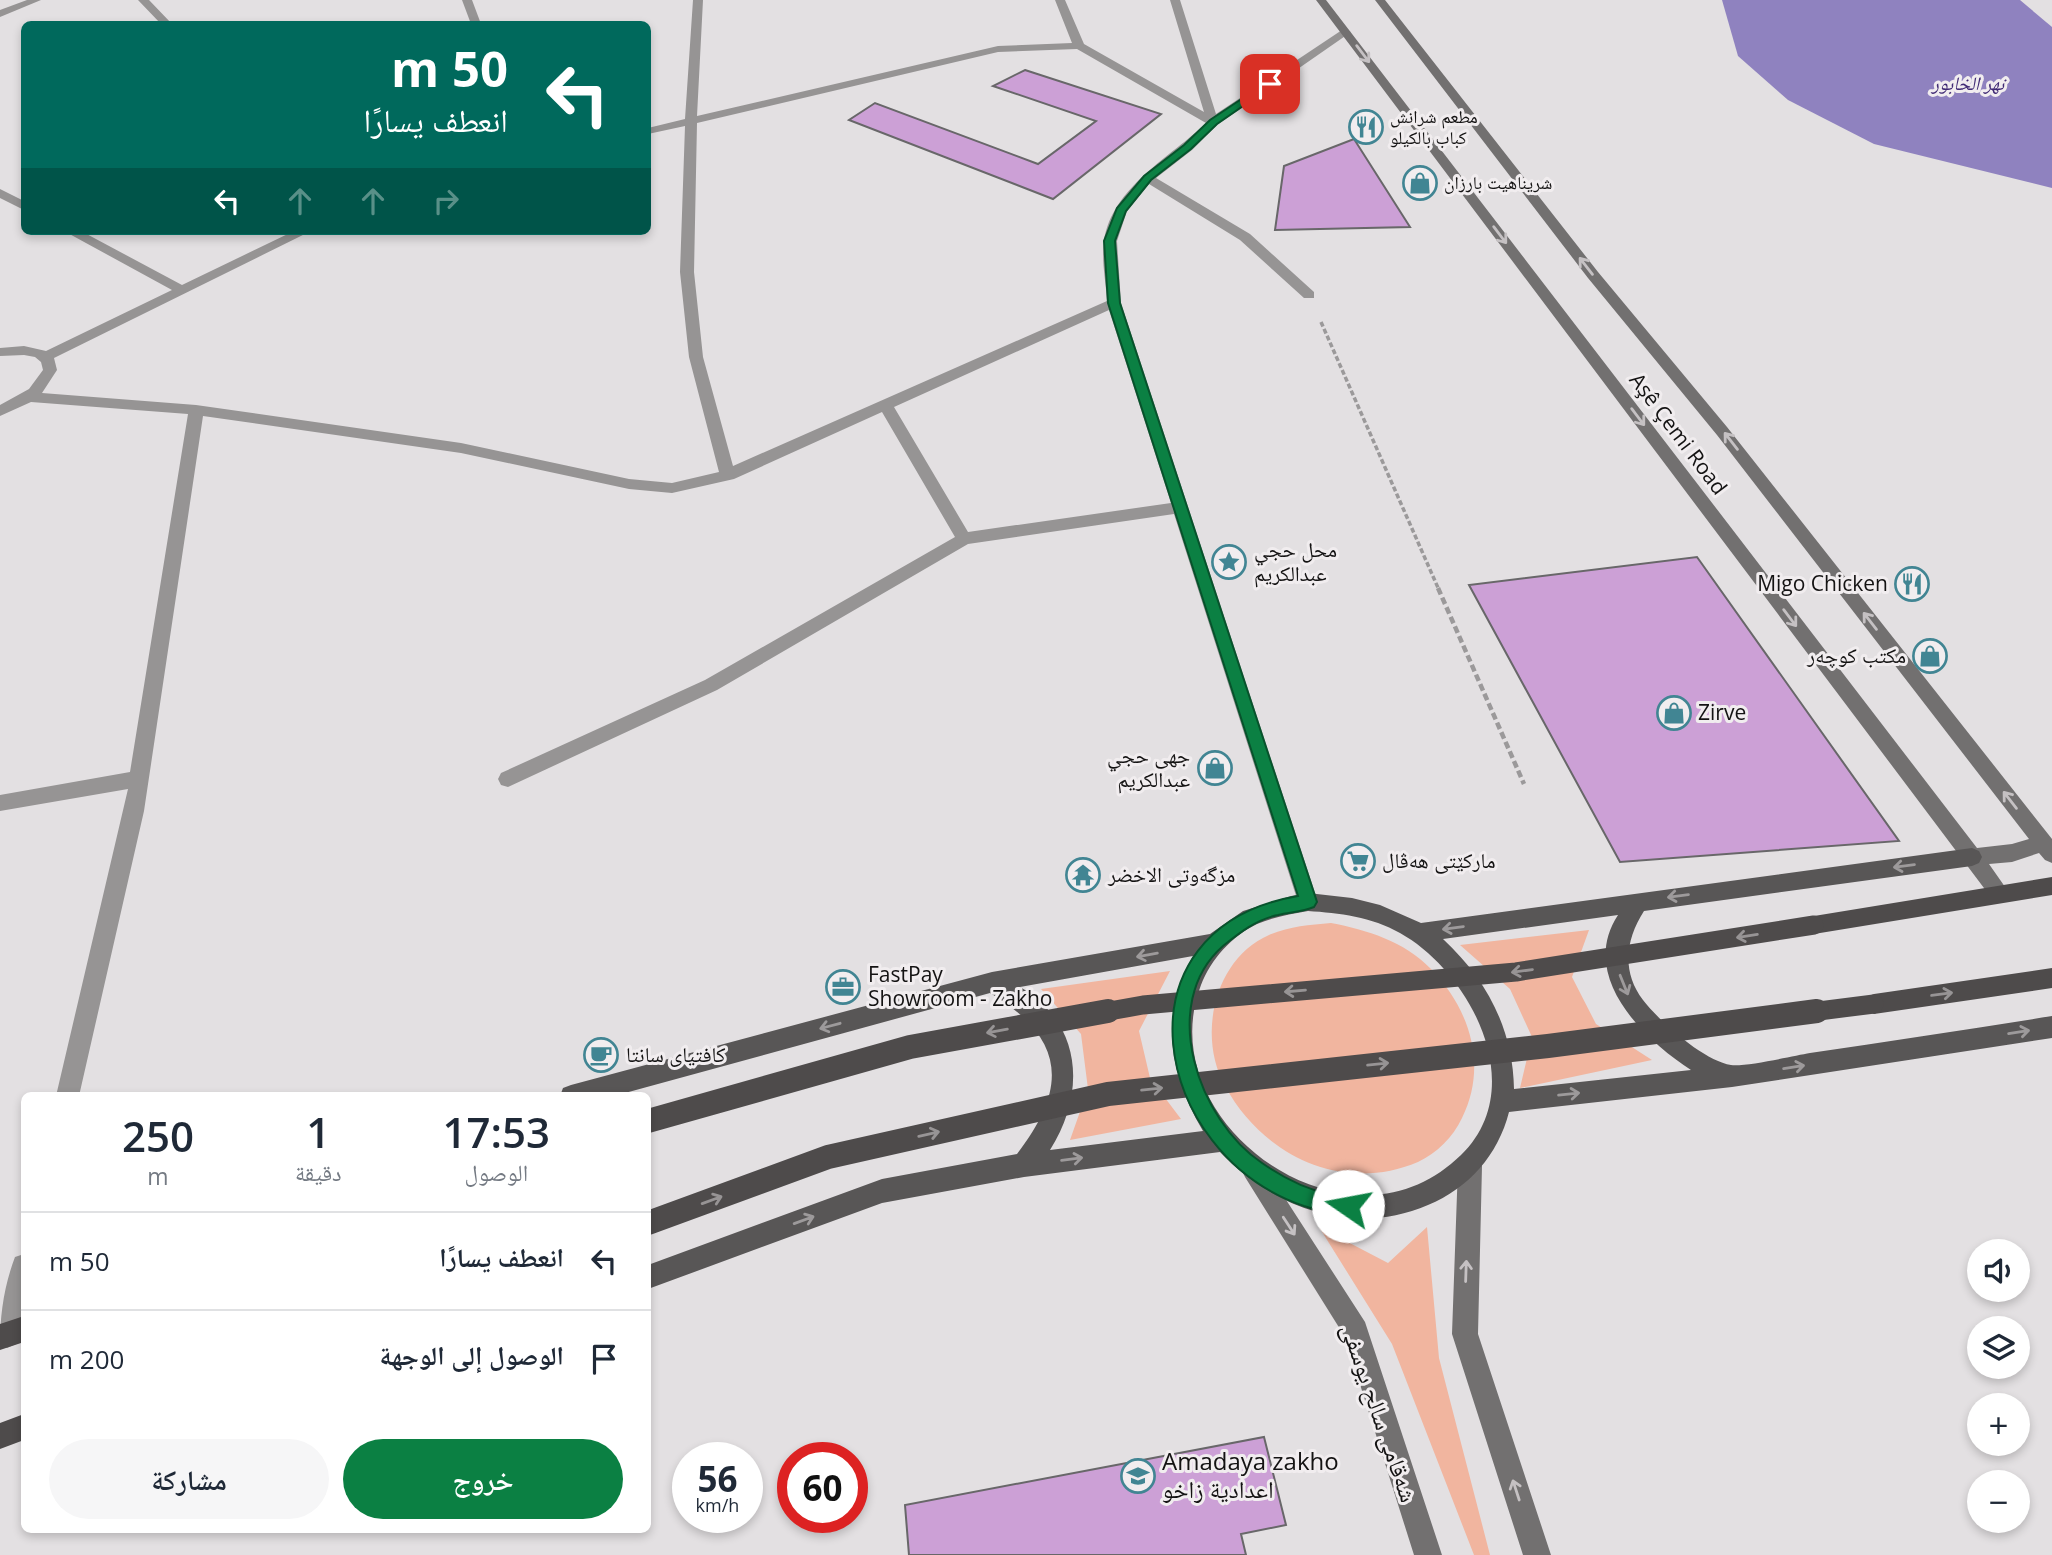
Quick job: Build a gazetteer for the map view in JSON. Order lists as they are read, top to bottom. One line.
{"streets":{"main road":["Aşê Çemi Road","شەقامی سالح یوسفی"]},"water":["نهر الخابور"],"places":{"restaurant":["مطعم شرانش كباب بالكيلو","Migo Chicken"],"shop":["شريناهيت بارزان","مکتب کوچه‌ر","Zirve","جهى حجي عبدالكريم"],"place":["محل حجي عبدالكريم"],"supermarket":["مارکێتی هەڤال"],"temple":["مزگەوتی الاخضر"],"office":["FastPay Showroom - Zakho"],"cafe":["کافتیای سانتا"],"school or university":["Amadaya zakho اعدادية زاخو"]},"page":{"turn":["50 m","انعطف يسارًا"],"eta":["17:53","الوصول","1","دقيقة","250","m"],"list":[{"name":"انعطف يسارًا","value":"50 m"},{"name":"الوصول إلى الوجهة","value":"200 m"}],"map_buttons":["+","−"],"buttons":["خروج","مشاركة"],"speed":"56 km/h","limit":"60"}}
